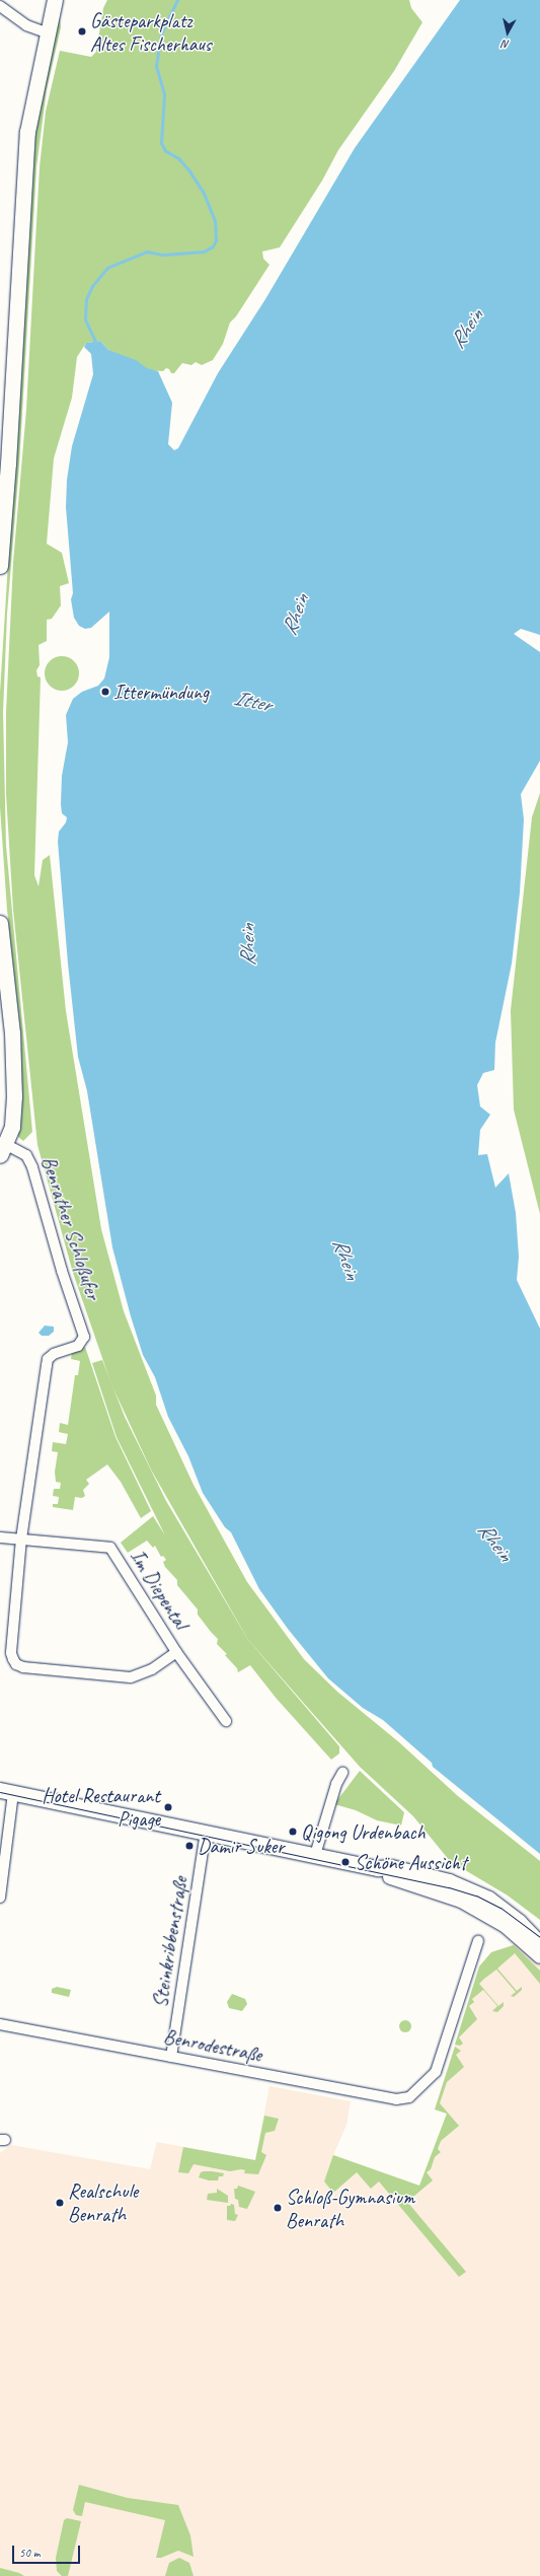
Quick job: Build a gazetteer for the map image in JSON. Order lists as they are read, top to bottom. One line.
{"streets":{"street":["Benrather Schloßufer","Im Diepental","Steinkribbenstraße","Benrodestraße"]},"crossings":[["Benrather Schloßufer","Im Diepental"],["Steinkribbenstraße","Benrodestraße"]],"water":["Rhein","Itter"],"places":["Gästeparkplatz Altes Fischerhaus","Ittermündung","Hotel Restaurant Pigage","Qigong Urdenbach","Damir Suker","Schöne Aussicht","Realschule Benrath","Schloß-Gymnasium Benrath"],"scale_bar":"50 m","north":"bottom"}
